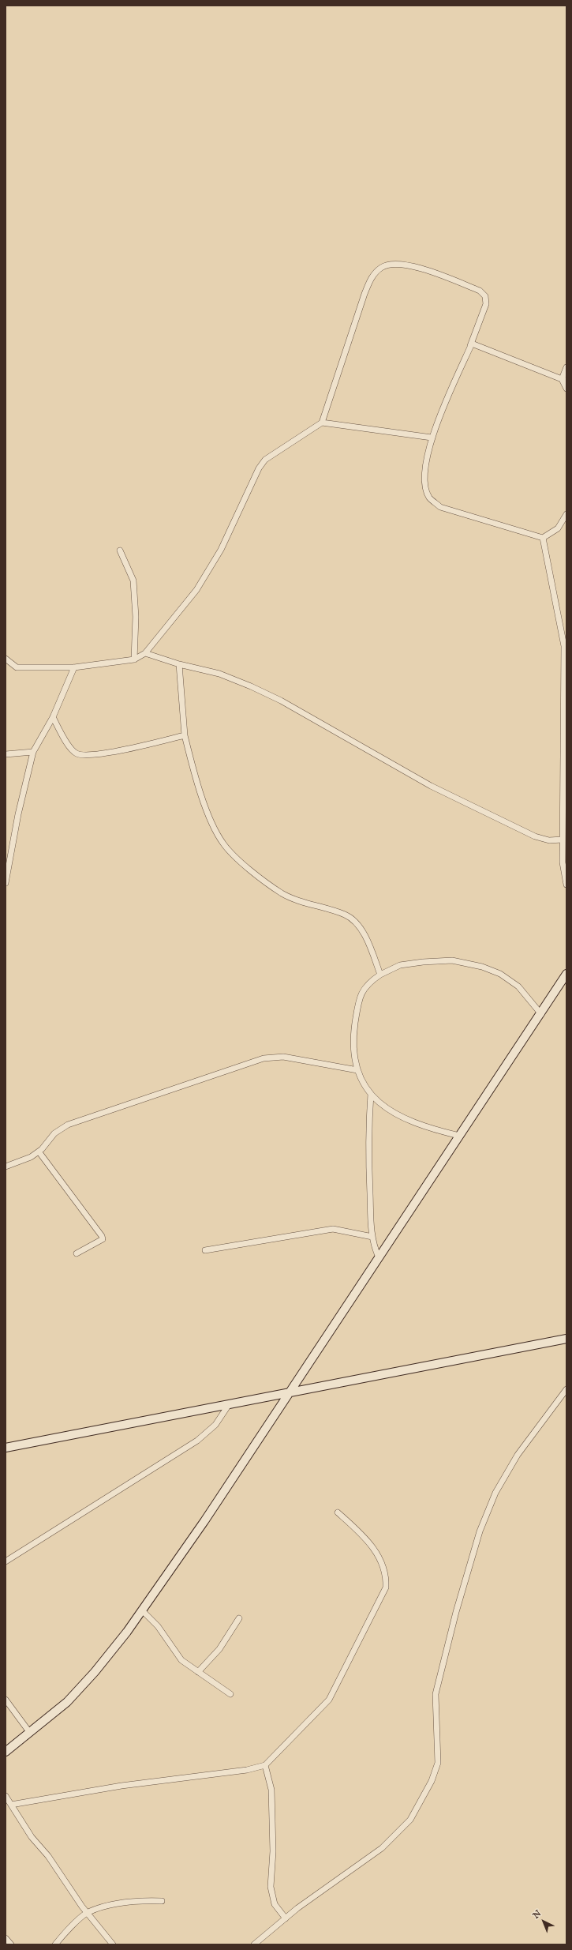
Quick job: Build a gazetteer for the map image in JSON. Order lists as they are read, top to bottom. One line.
{"north":"top left"}
